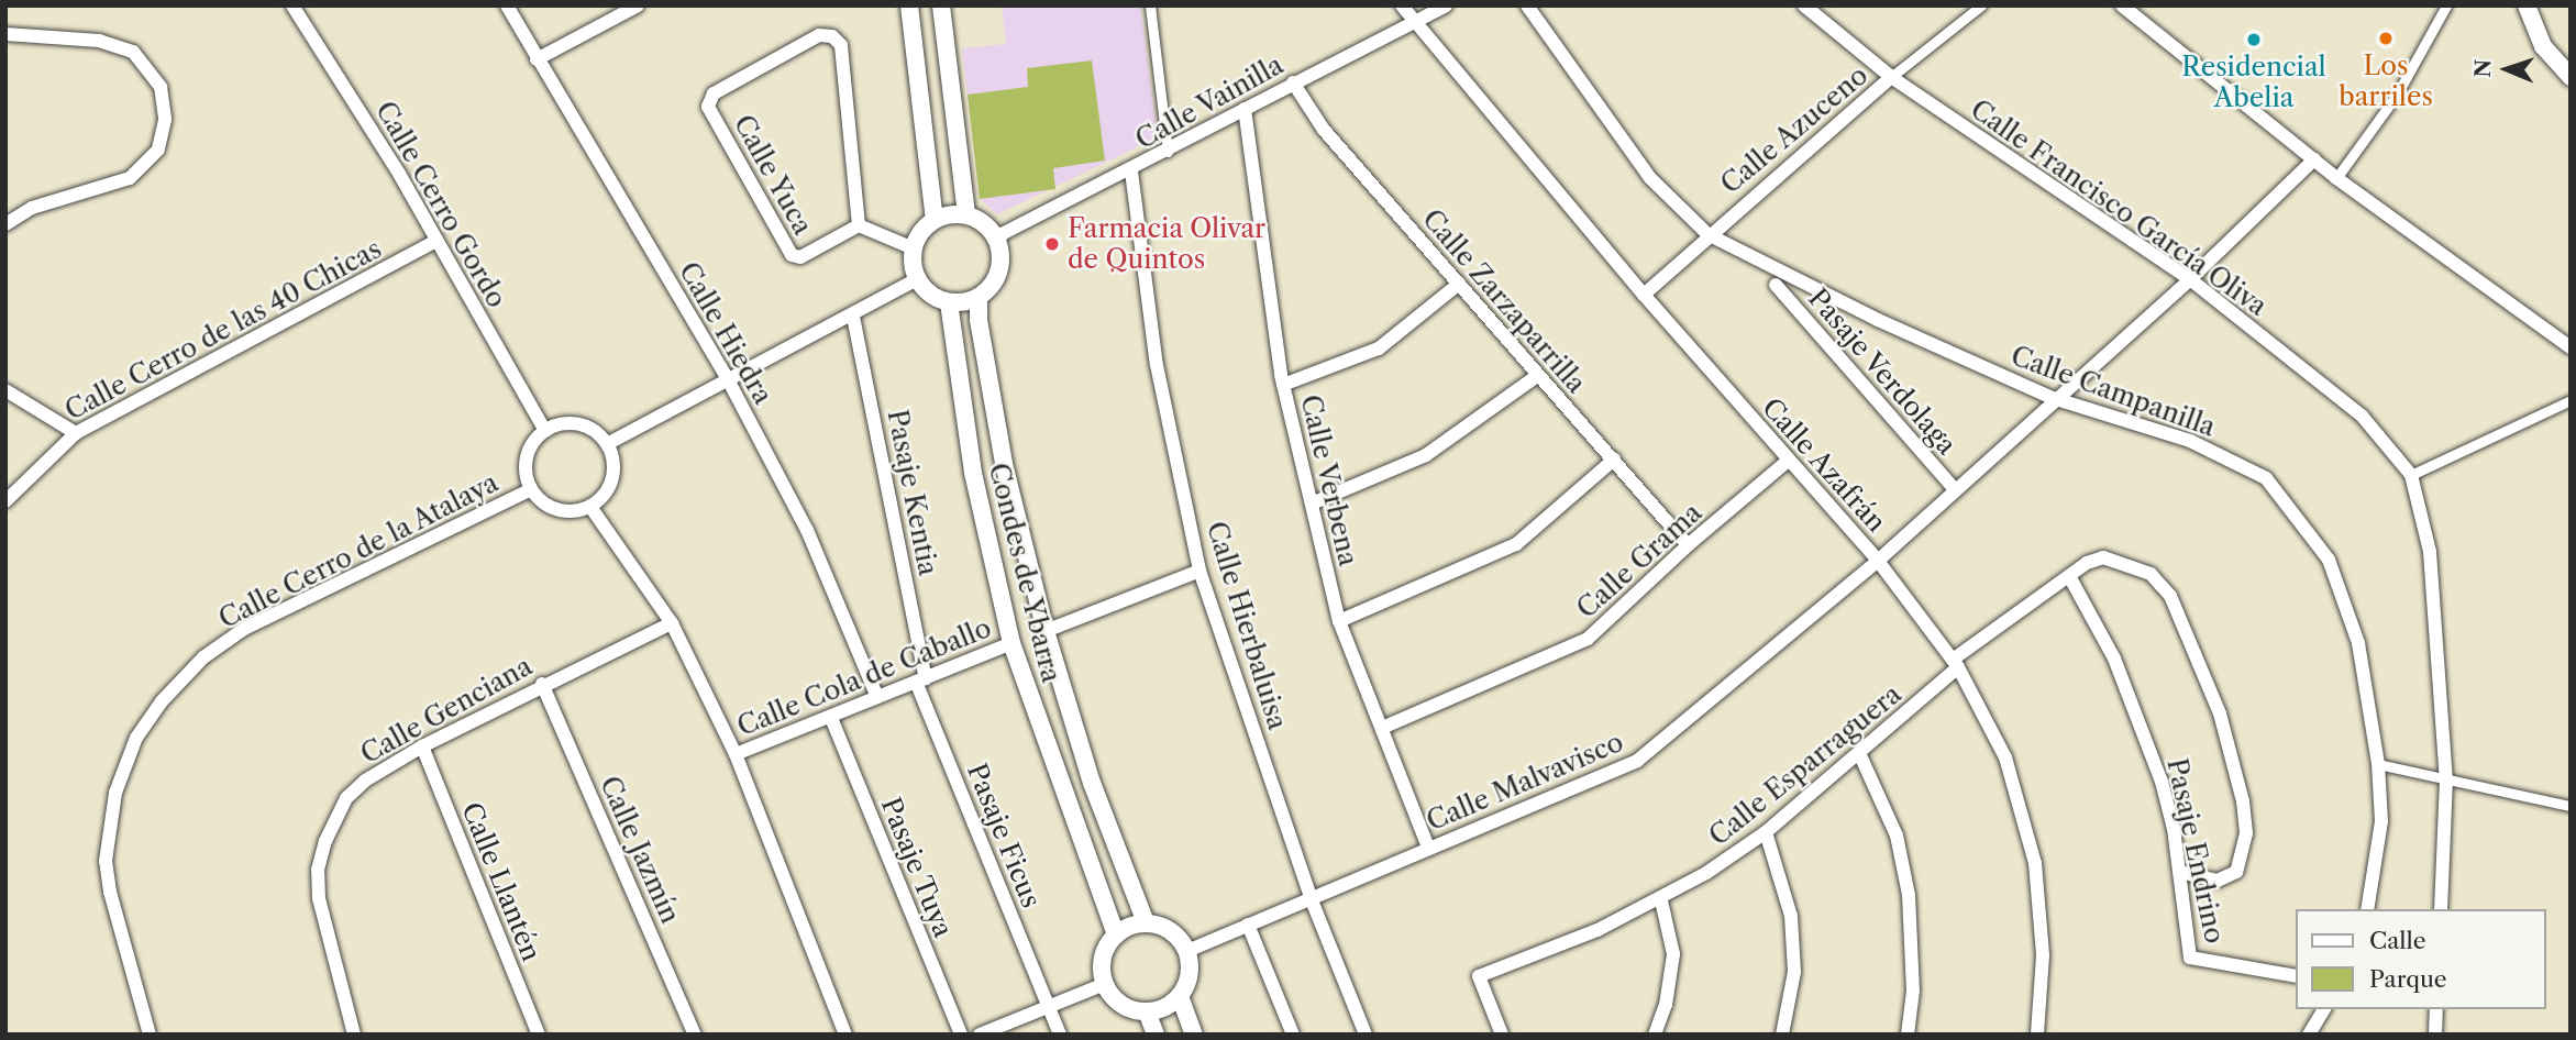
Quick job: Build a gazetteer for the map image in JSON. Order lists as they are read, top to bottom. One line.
{"streets":{"main road":["Condes de Ybarra"],"street":["Calle Vainilla","Calle Azuceno","Calle Yuca","Calle Cerro Gordo","Calle Francisco García Oliva","Calle Zarzaparrilla","Calle Cerro de las 40 Chicas","Calle Hiedra","Pasaje Verdolaga","Calle Campanilla","Calle Azafrán","Calle Verbena","Pasaje Kentia","Calle Cerro de la Atalaya","Calle Grama","Calle Hierbaluisa","Calle Cola de Caballo","Calle Genciana","Calle Esparraguera","Calle Malvavisco","Pasaje Ficus","Calle Jazmín","Pasaje Endrino","Pasaje Tuya","Calle Llantén"]},"crossings":[["Calle Vainilla","Calle Yuca"],["Calle Vainilla","Calle Zarzaparrilla"],["Calle Vainilla","Calle Azafrán"],["Calle Vainilla","Calle Verbena"],["Calle Vainilla","Condes de Ybarra"],["Calle Vainilla","Calle Hierbaluisa"],["Calle Azuceno","Calle Francisco García Oliva"],["Calle Azuceno","Calle Campanilla"],["Calle Azuceno","Calle Azafrán"],["Calle Yuca","Condes de Ybarra"],["Calle Cerro Gordo","Calle Cerro de las 40 Chicas"],["Calle Cerro Gordo","Calle Cerro de la Atalaya"],["Calle Francisco García Oliva","Calle Malvavisco"],["Calle Zarzaparrilla","Calle Grama"],["Calle Hiedra","Calle Cola de Caballo"],["Pasaje Verdolaga","Calle Malvavisco"],["Calle Campanilla","Calle Malvavisco"],["Calle Azafrán","Calle Grama"],["Calle Azafrán","Calle Esparraguera"],["Calle Azafrán","Calle Malvavisco"],["Calle Verbena","Calle Grama"],["Calle Verbena","Calle Malvavisco"],["Pasaje Kentia","Calle Cola de Caballo"],["Pasaje Kentia","Pasaje Ficus"],["Condes de Ybarra","Calle Cola de Caballo"],["Condes de Ybarra","Calle Malvavisco"],["Calle Hierbaluisa","Calle Malvavisco"],["Calle Cola de Caballo","Pasaje Ficus"],["Calle Cola de Caballo","Pasaje Tuya"],["Calle Genciana","Calle Jazmín"],["Calle Genciana","Calle Llantén"],["Calle Esparraguera","Pasaje Endrino"]],"places":["Los barriles","Residencial Abelia","Farmacia Olivar de Quintos"],"legend":["Calle","Parque"],"north":"left"}
